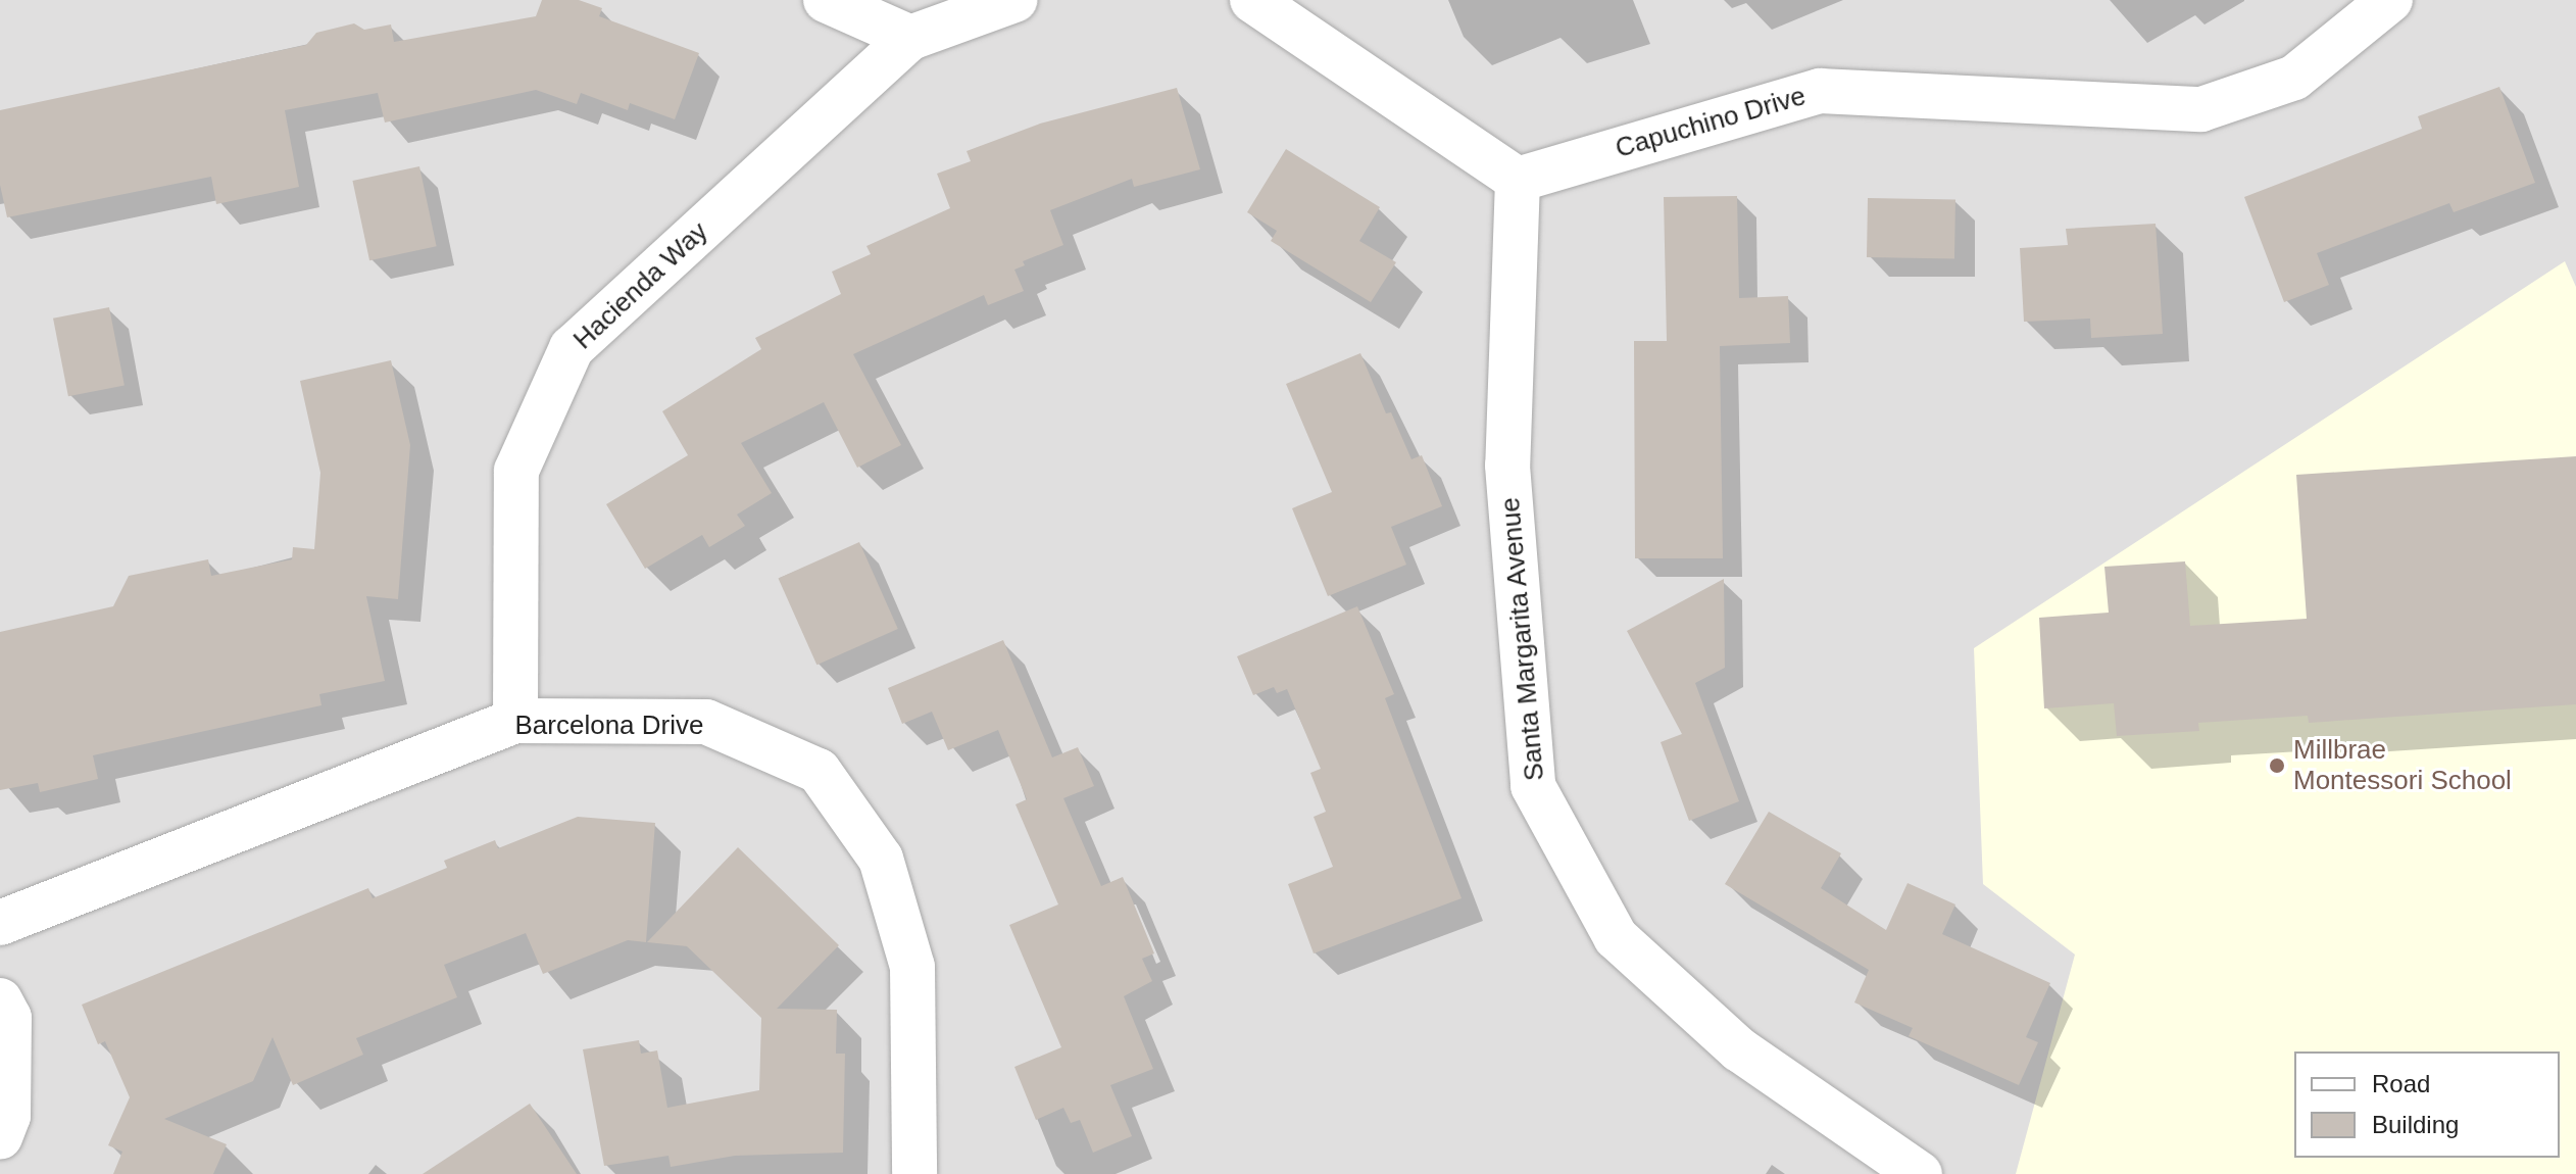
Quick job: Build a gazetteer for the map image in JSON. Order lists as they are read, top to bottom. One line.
{"streets":{"street":["Capuchino Drive","Hacienda Way","Santa Margarita Avenue","Barcelona Drive"]},"crossings":[["Capuchino Drive","Santa Margarita Avenue"],["Hacienda Way","Barcelona Drive"]],"places":["Millbrae Montessori School"],"legend":["Road","Building"]}
